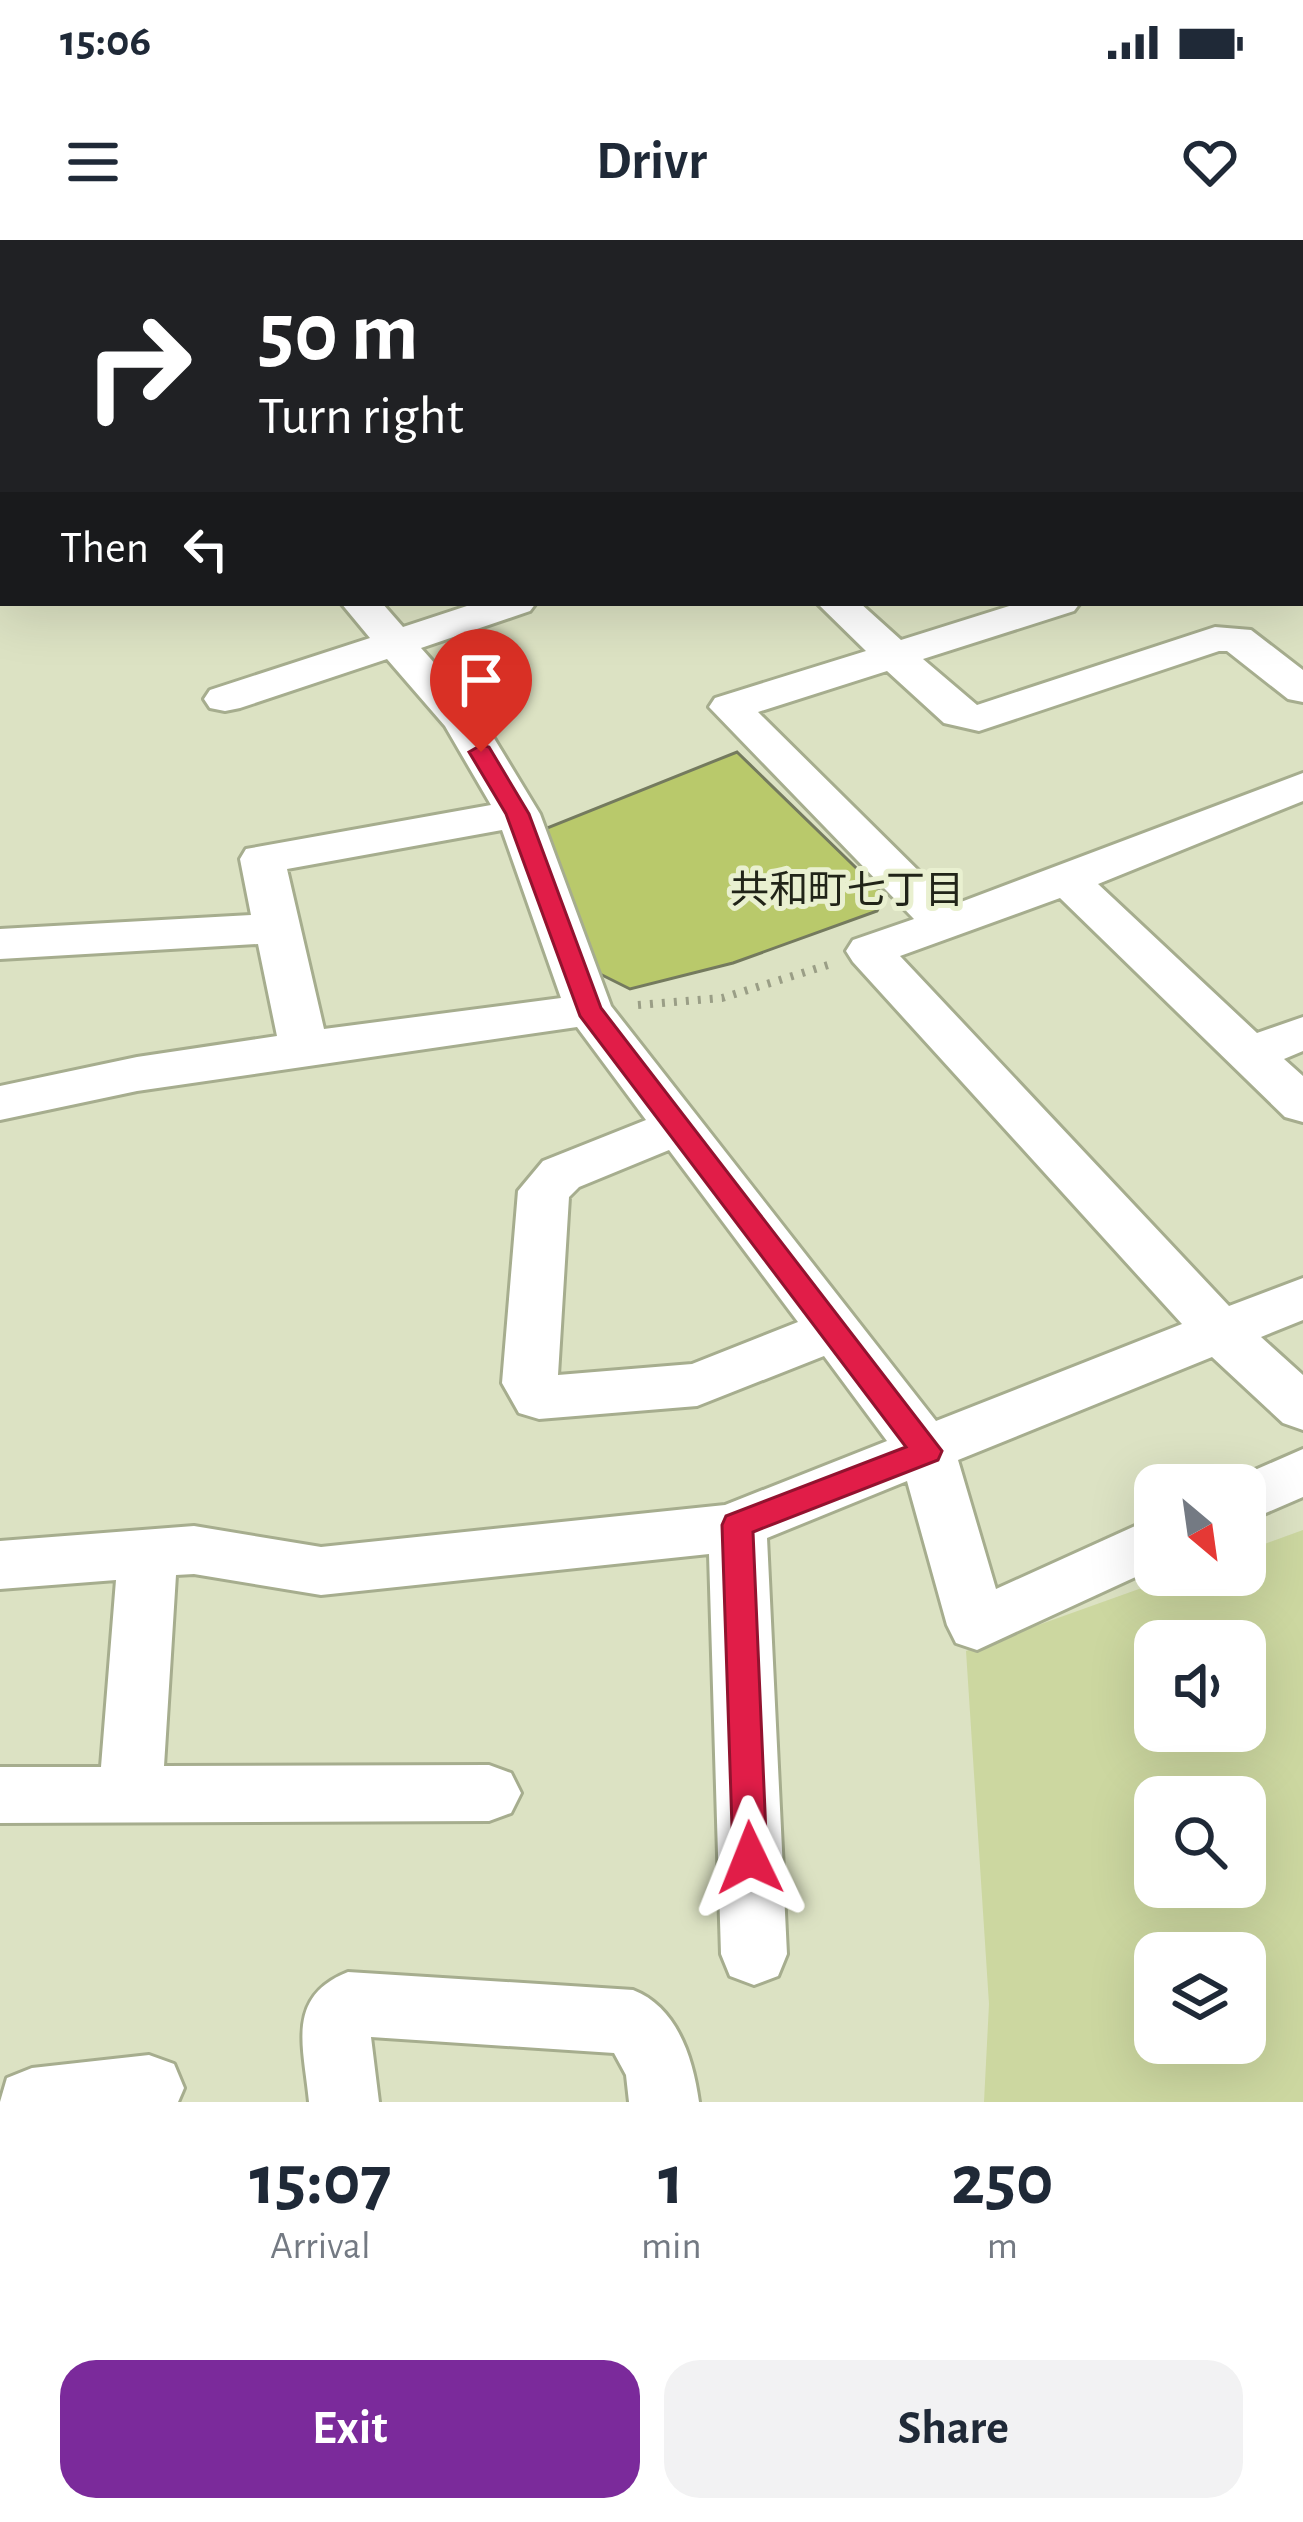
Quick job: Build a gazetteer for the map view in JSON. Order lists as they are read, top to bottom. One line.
{"districts":["共和町七丁目"],"north":"bottom right","page":{"status":"15:06","header":"Drivr","turn":["50 m","Turn right"],"then":"Then","eta":["15:07","Arrival","1","min","250","m"],"buttons":["Exit","Share"]}}
